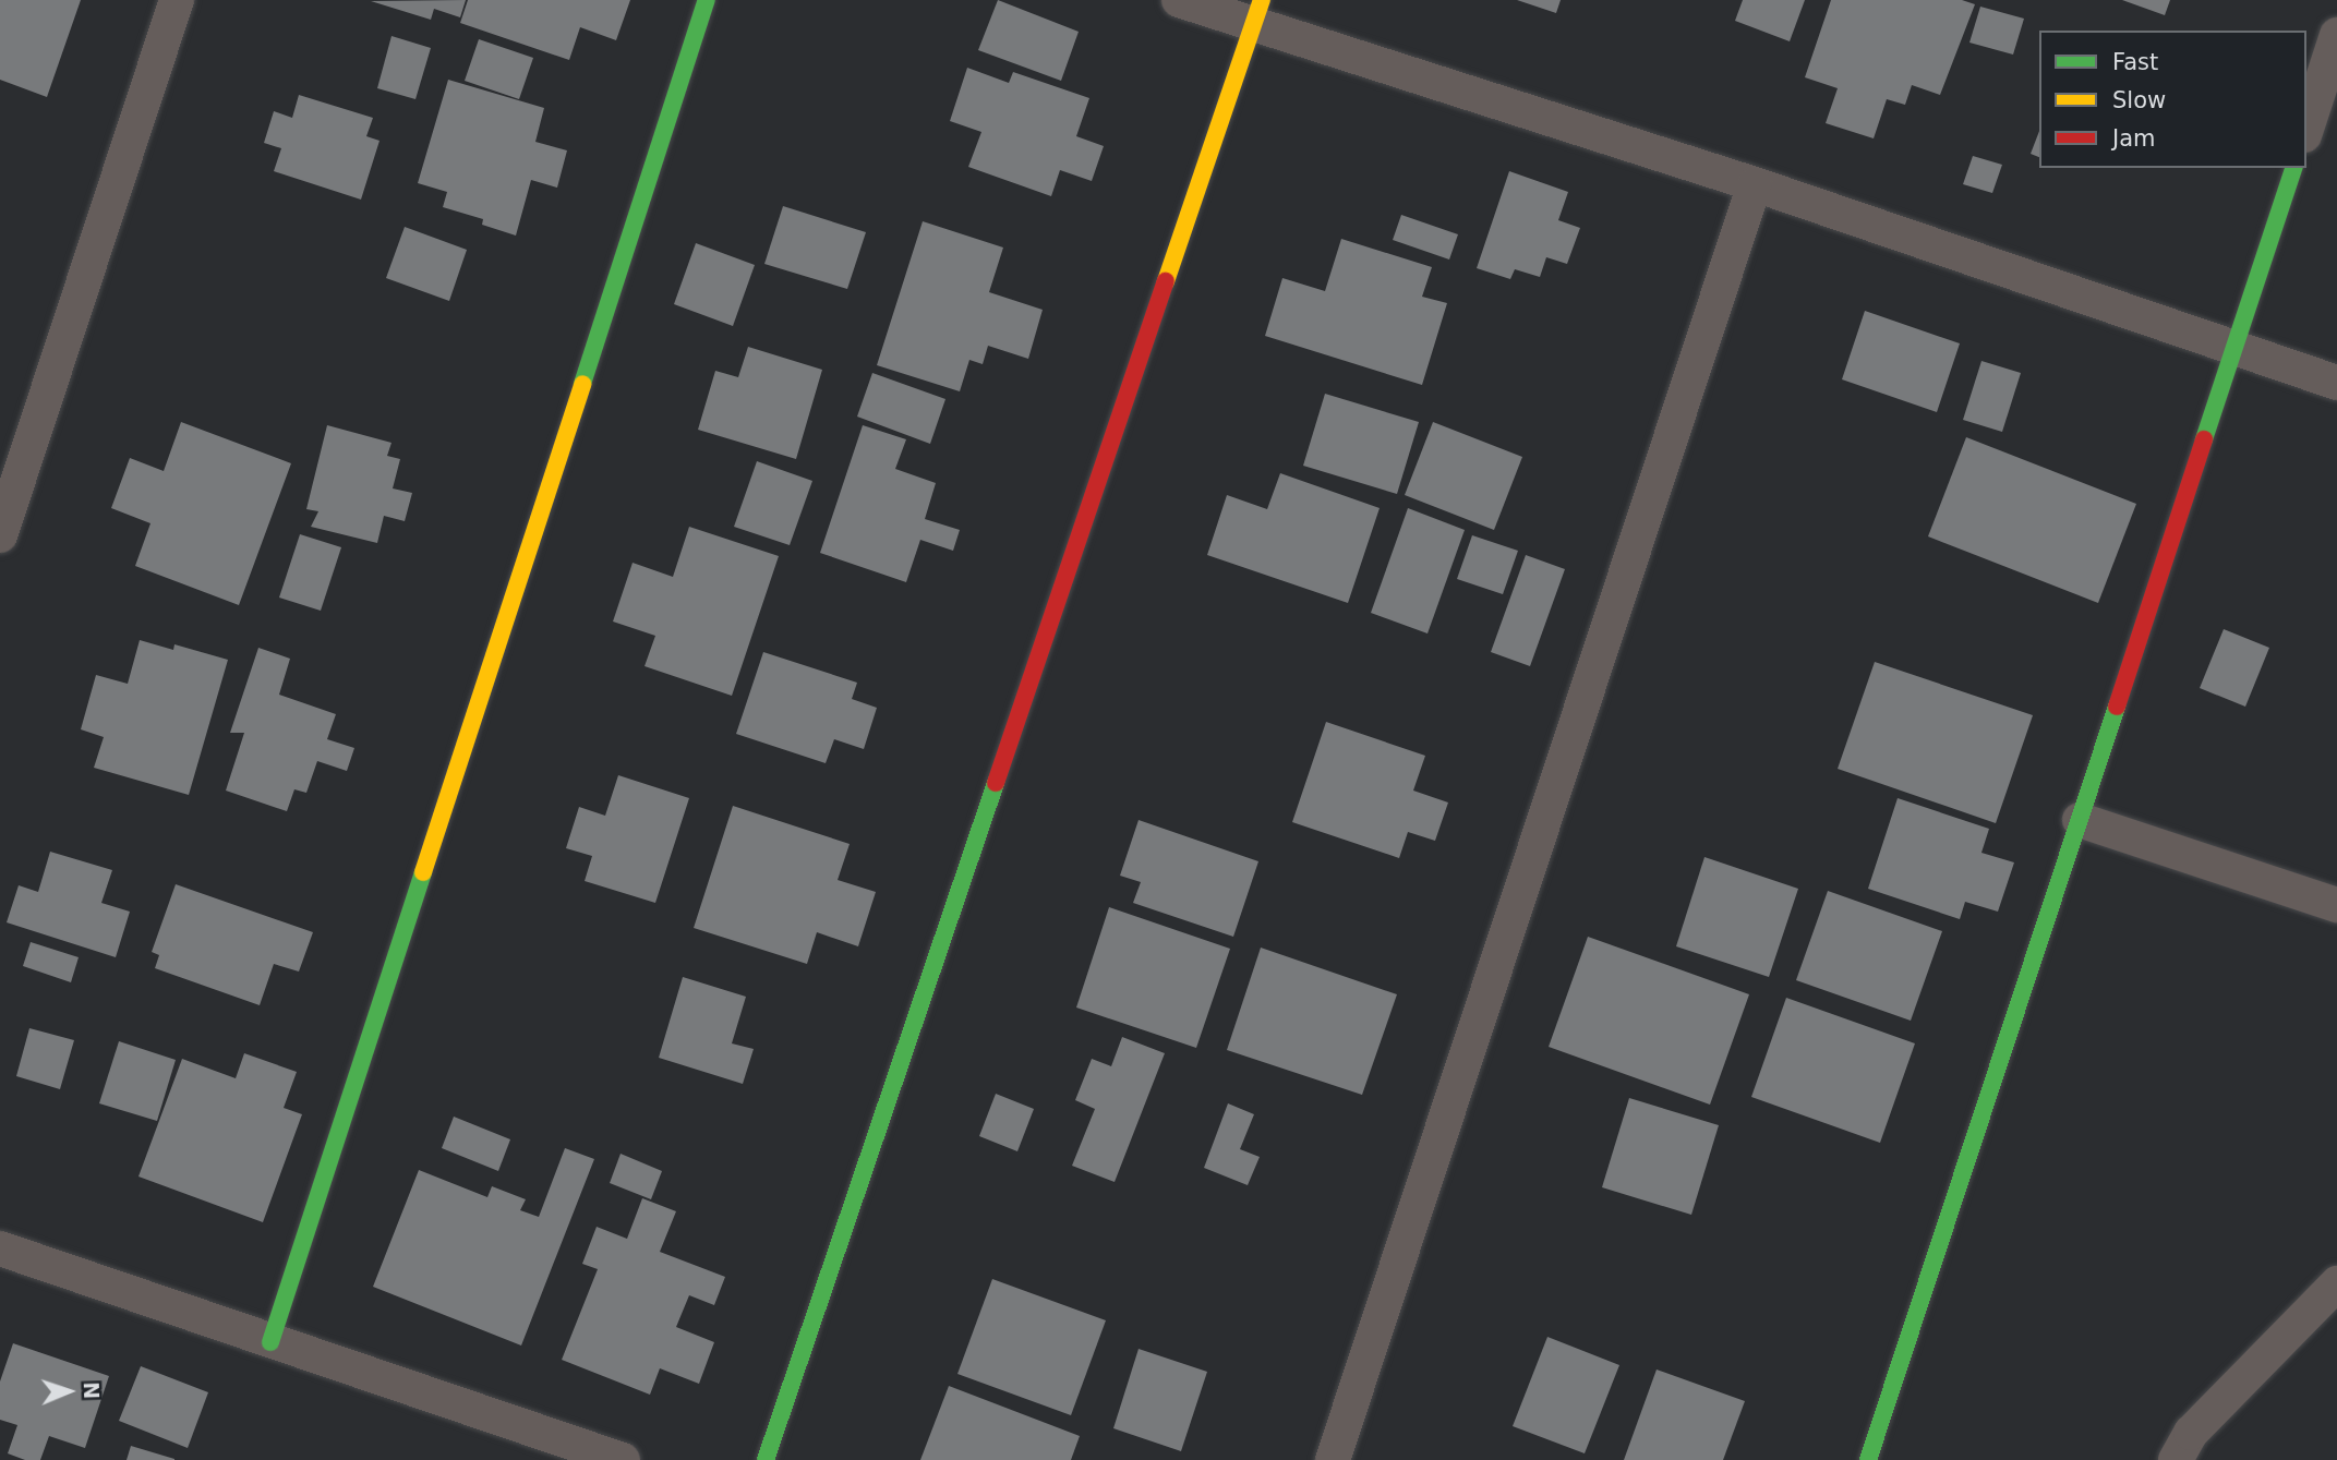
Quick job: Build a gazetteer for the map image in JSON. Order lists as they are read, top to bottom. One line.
{"legend":["Fast","Slow","Jam"],"north":"right"}
